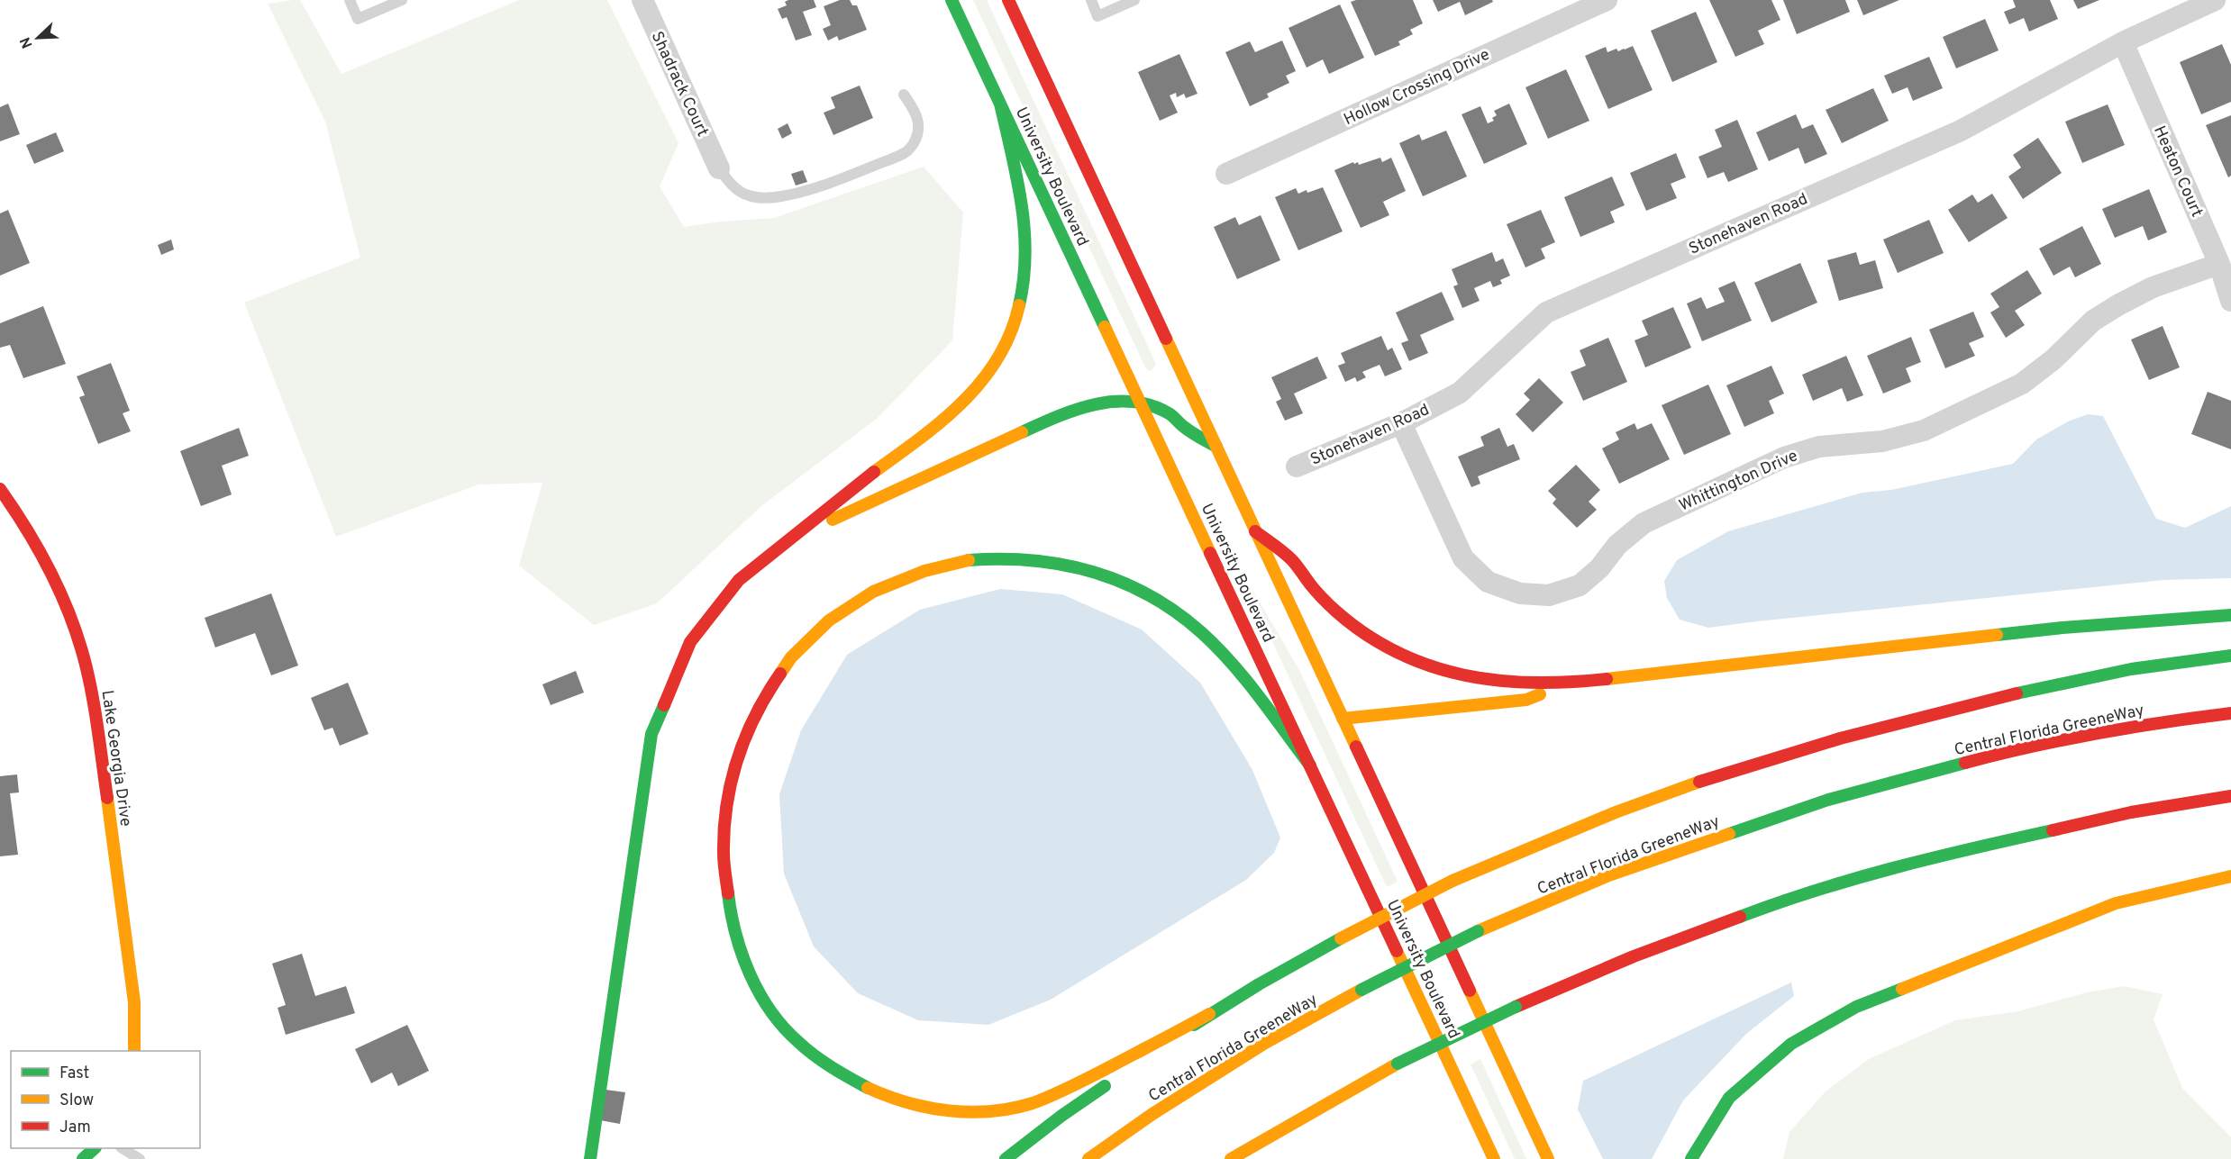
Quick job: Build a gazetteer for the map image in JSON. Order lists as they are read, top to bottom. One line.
{"streets":{"main road":["University Boulevard","Central Florida GreeneWay","Lake Georgia Drive"],"street":["Shadrack Court","Hollow Crossing Drive","Heaton Court","Stonehaven Road","Whittington Drive"]},"crossings":[["Heaton Court","Stonehaven Road"],["Heaton Court","Whittington Drive"],["Stonehaven Road","Whittington Drive"]],"legend":["Fast","Slow","Jam"],"north":"bottom left"}
